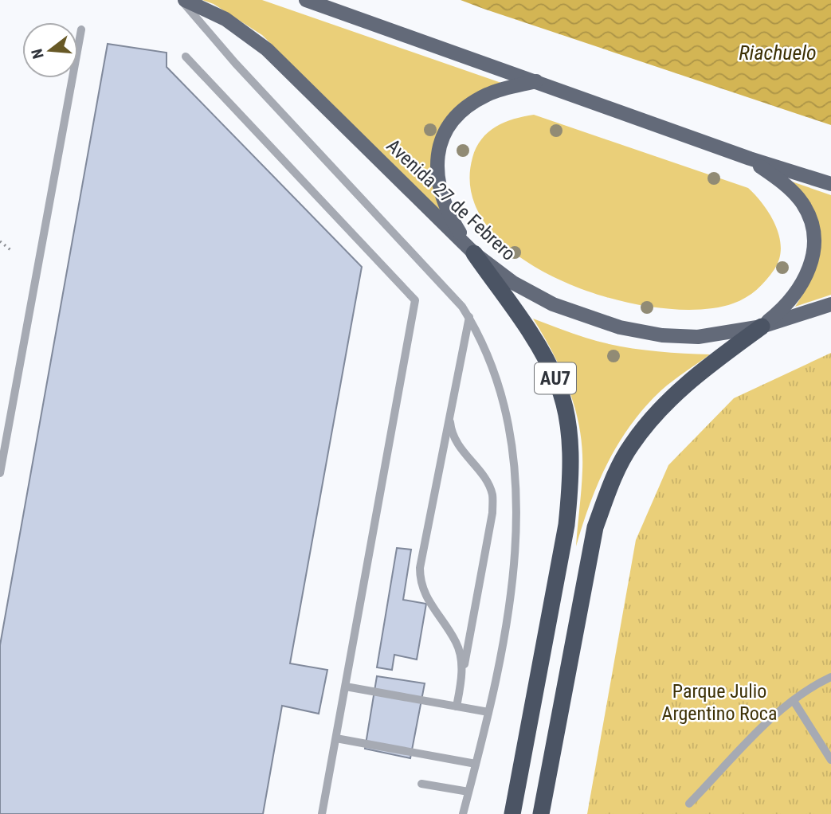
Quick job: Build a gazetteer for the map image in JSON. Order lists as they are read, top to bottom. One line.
{"streets":{"highway":["AU7"],"main road":["Avenida 27 de Febrero"]},"crossings":[["Avenida 27 de Febrero","AU7"]],"water":["Riachuelo"],"parks":["Parque Julio Argentino Roca"],"north":"left"}
